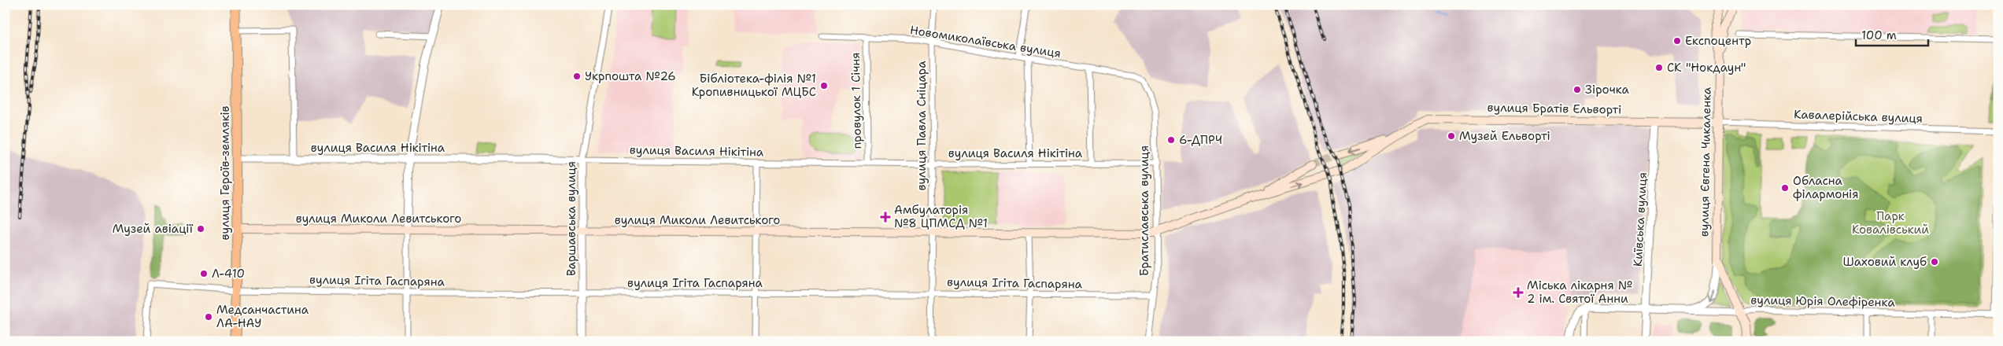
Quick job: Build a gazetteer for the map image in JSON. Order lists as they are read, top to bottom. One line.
{"streets":{"main road":["вулиця Братів Ельворті","вулиця Євгена Чикаленка","вулиця Героїв-земляків","вулиця Миколи Левитського"],"street":["Новомиколаївська вулиця","провулок 1 Січня","Кавалерійська вулиця","вулиця Павла Сніцара","вулиця Василя Нікітіна","Братиславська вулиця","Варшавська вулиця","Київська вулиця","вулиця Ігіта Гаспаряна","вулиця Юрія Олефіренка"]},"crossings":[["Новомиколаївська вулиця","провулок 1 Січня"],["Новомиколаївська вулиця","вулиця Павла Сніцара"],["Новомиколаївська вулиця","Братиславська вулиця"],["провулок 1 Січня","вулиця Василя Нікітіна"],["вулиця Братів Ельворті","Кавалерійська вулиця"],["вулиця Братів Ельворті","вулиця Євгена Чикаленка"],["вулиця Братів Ельворті","Братиславська вулиця"],["вулиця Братів Ельворті","вулиця Миколи Левитського"],["вулиця Братів Ельворті","Київська вулиця"],["Кавалерійська вулиця","вулиця Євгена Чикаленка"],["вулиця Павла Сніцара","вулиця Василя Нікітіна"],["вулиця Павла Сніцара","вулиця Миколи Левитського"],["вулиця Павла Сніцара","вулиця Ігіта Гаспаряна"],["вулиця Василя Нікітіна","вулиця Героїв-земляків"],["вулиця Василя Нікітіна","Братиславська вулиця"],["вулиця Василя Нікітіна","Варшавська вулиця"],["вулиця Євгена Чикаленка","вулиця Юрія Олефіренка"],["вулиця Героїв-земляків","вулиця Миколи Левитського"],["вулиця Героїв-земляків","вулиця Ігіта Гаспаряна"],["Братиславська вулиця","вулиця Миколи Левитського"],["Братиславська вулиця","вулиця Ігіта Гаспаряна"],["вулиця Миколи Левитського","Варшавська вулиця"],["Варшавська вулиця","вулиця Ігіта Гаспаряна"],["Київська вулиця","вулиця Юрія Олефіренка"]],"parks":["Парк Ковалівський"],"places":{"other":["Експоцентр","СК \"Нокдаун\"","Укрпошта №26","Бібліотека-філія №1 Кропивницької МЦБС","Зірочка","Музей Ельворті","6-ДПРЧ","Обласна філармонія","Музей авіації","Шаховий клуб","Л-410","Медсанчастина ЛА-НАУ"],"health":["Амбулаторія №8 ЦПМСД №1","Міська лікарня № 2 ім. Святої Анни"]},"scale_bar":"100 m"}
